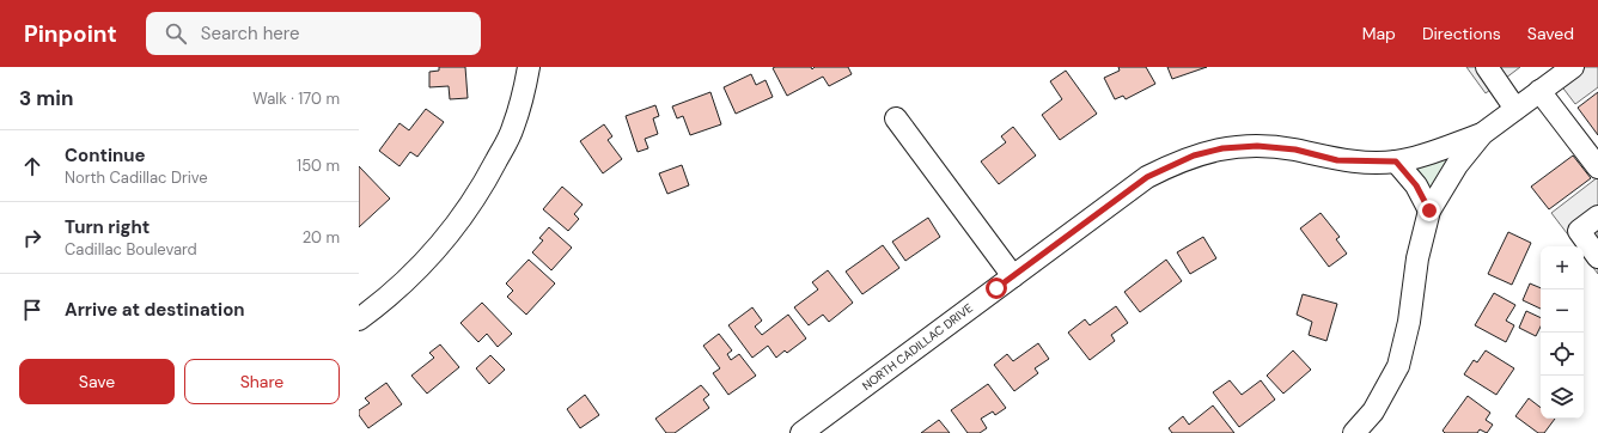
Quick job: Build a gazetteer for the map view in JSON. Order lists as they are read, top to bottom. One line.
{"streets":{"street":["NORTH CADILLAC DRIVE"]},"page":{"header":"Pinpoint","search":"Search here","nav":["Map","Directions","Saved"],"heading":["3 min","Walk · 170 m"],"list":[["Continue","North Cadillac Drive","150 m"],["Turn right","Cadillac Boulevard","20 m"],"Arrive at destination"],"map_buttons":["+","−"],"buttons":["Save","Share"]}}
